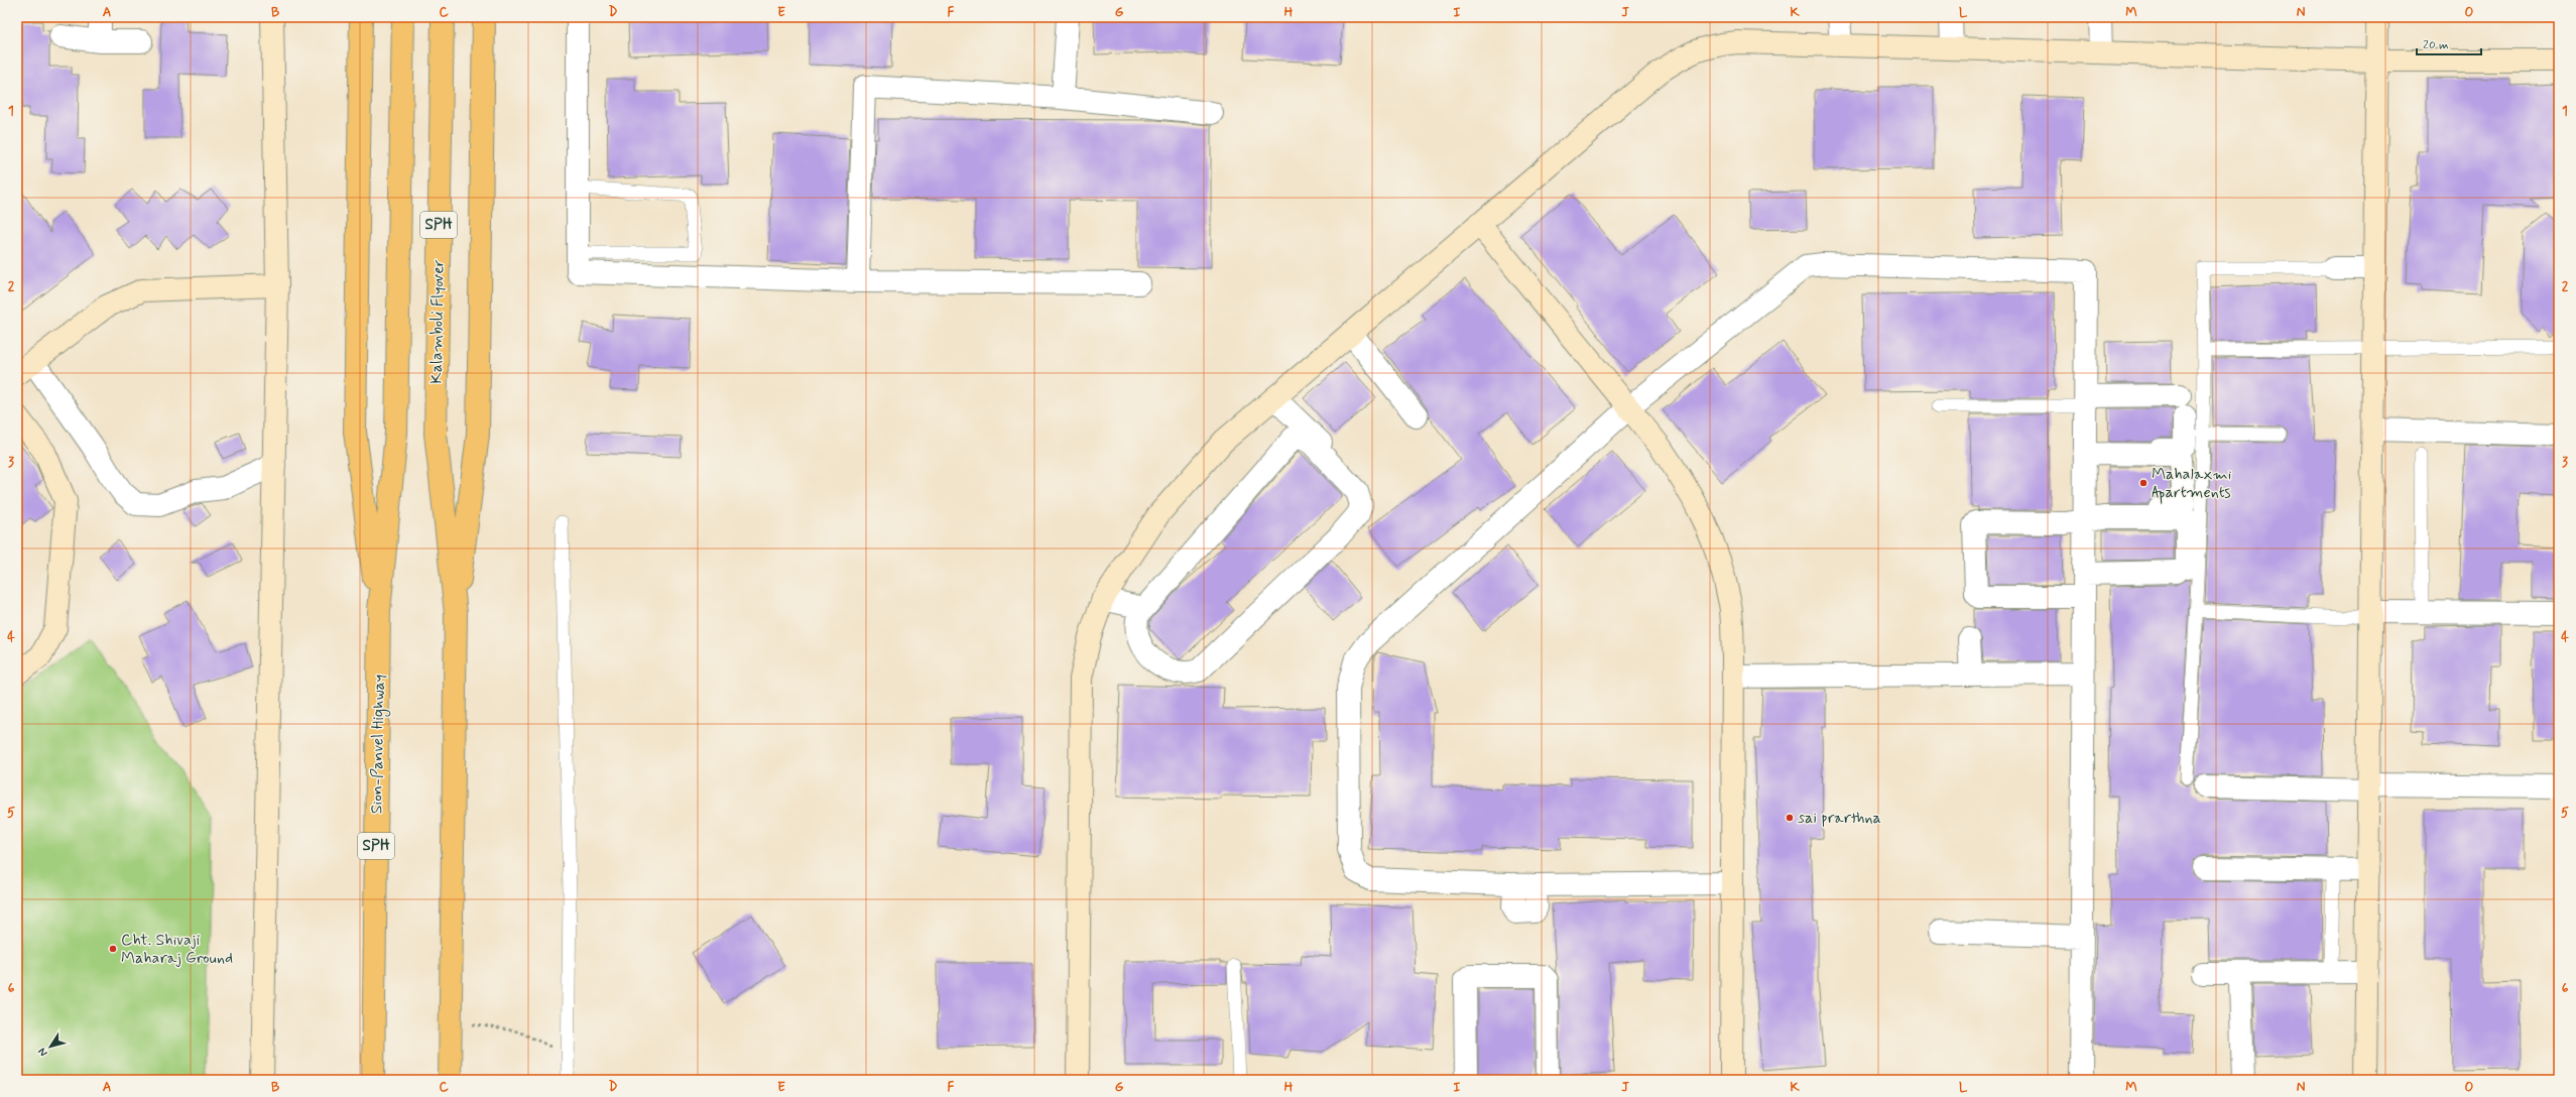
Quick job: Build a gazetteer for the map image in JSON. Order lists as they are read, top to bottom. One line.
{"streets":{"highway":["SPH","Kalamboli Flyover","Sion-Panvel Highway"]},"crossings":[["SPH","Kalamboli Flyover"]],"places":["Mahalaxmi Apartments","sai prarthna","Cht. Shivaji Maharaj Ground"],"scale_bar":"20 m","north":"bottom left","grid":{"columns":["A","B","C","D","E","F","G","H","I","J","K","L","M","N","O"],"rows":["1","2","3","4","5","6"]}}
